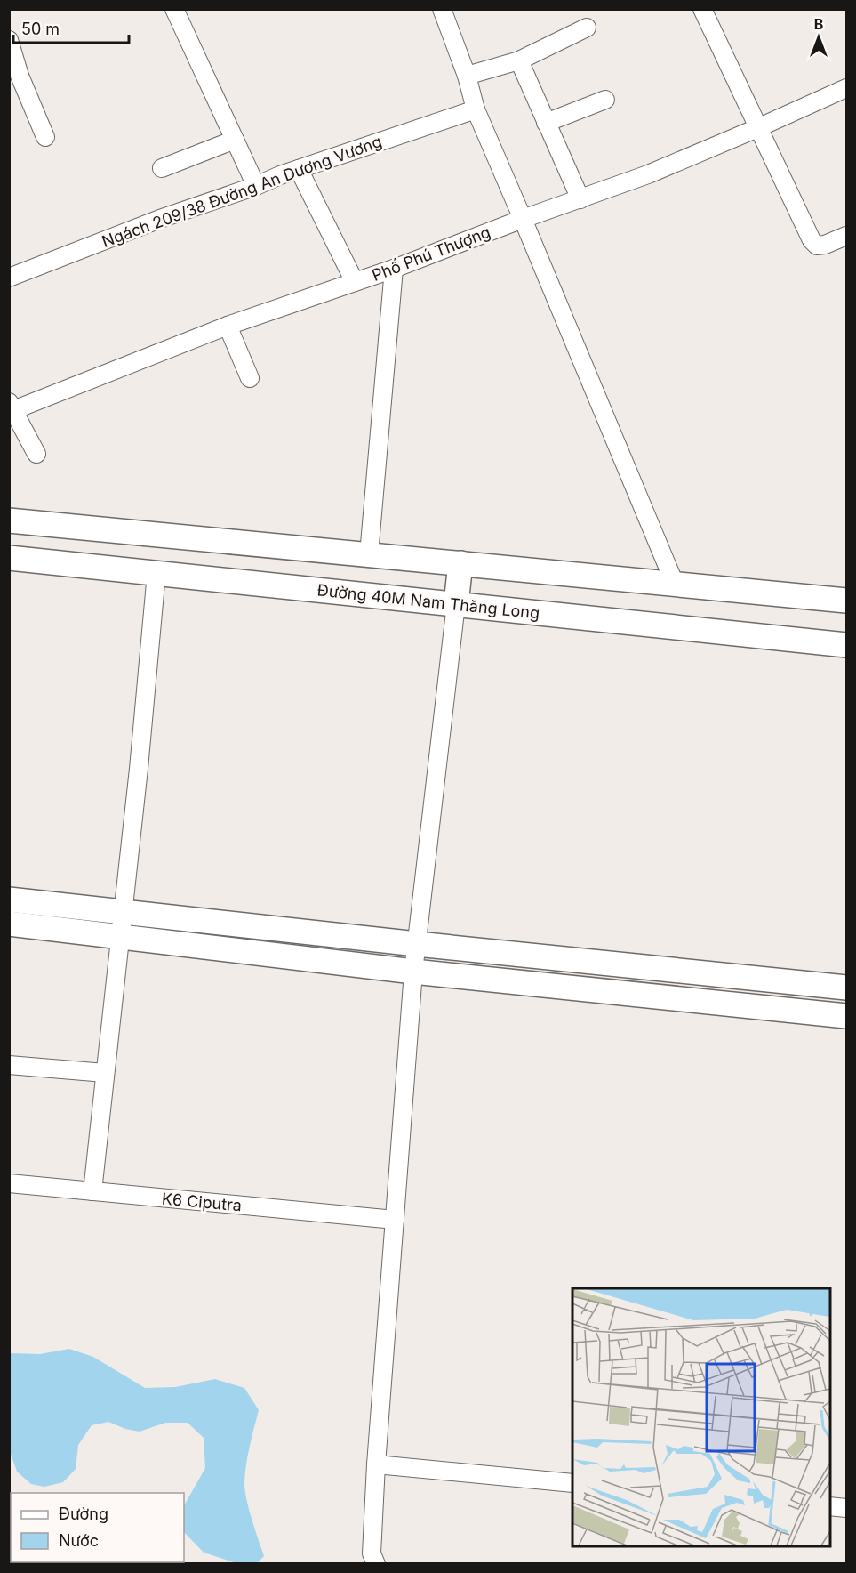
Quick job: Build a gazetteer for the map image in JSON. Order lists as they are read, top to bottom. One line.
{"streets":{"street":["Ngách 209/38 Đường An Dương Vương","Phố Phú Thượng","Đường 40M Nam Thăng Long","K6 Ciputra"]},"legend":["Đường","Nước"],"scale_bar":"50 m","north":"top"}
